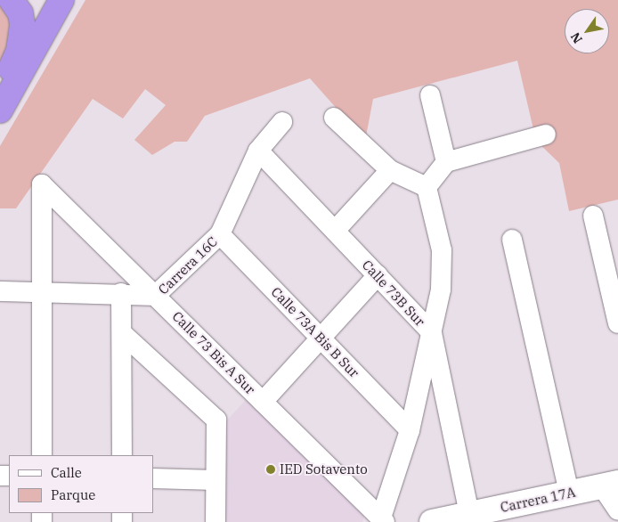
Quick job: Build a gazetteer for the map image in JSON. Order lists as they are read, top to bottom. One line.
{"streets":{"street":["Carrera 16C","Calle 73B Sur","Calle 73A Bis B Sur","Calle 73 Bis A Sur","Carrera 17A"]},"crossings":[["Carrera 16C","Calle 73B Sur"],["Carrera 16C","Calle 73A Bis B Sur"],["Carrera 16C","Calle 73 Bis A Sur"],["Calle 73B Sur","Carrera 17A"]],"places":["IED Sotavento"],"legend":["Calle","Parque"],"north":"bottom left"}
